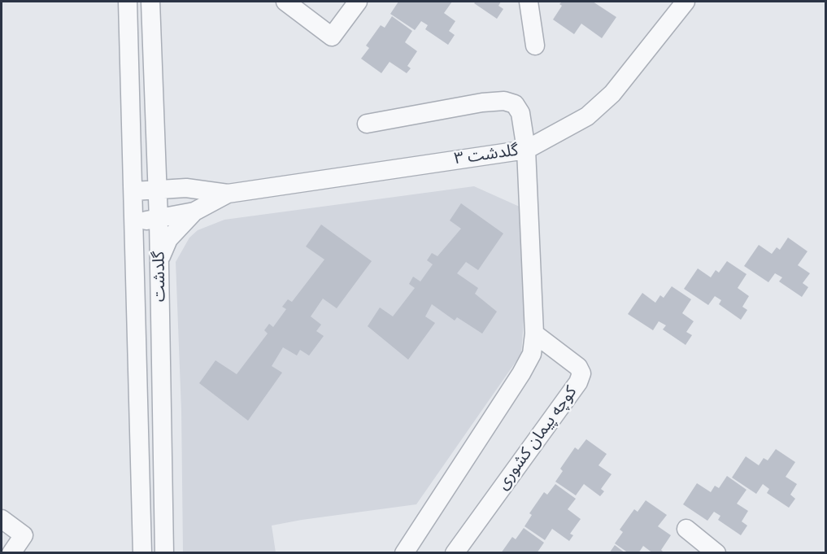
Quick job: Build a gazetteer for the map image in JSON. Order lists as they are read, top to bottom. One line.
{"streets":{"street":["گلدشت ۳","گلدشت","کوچه پیمان کشوری"]}}
